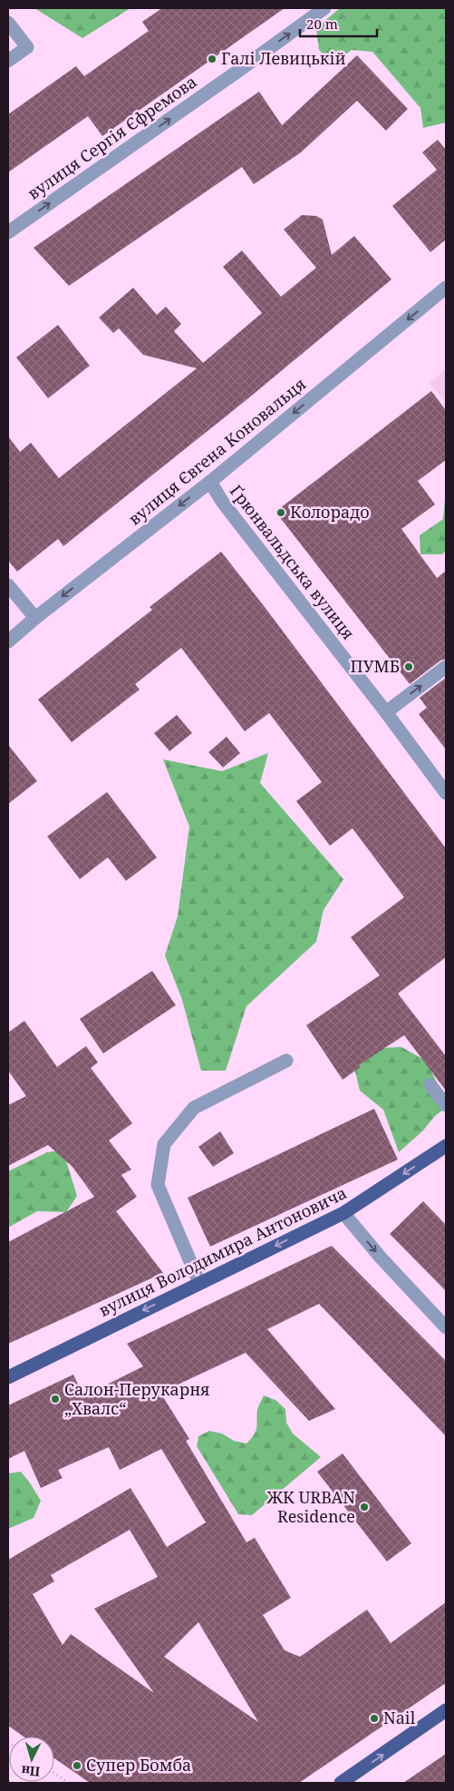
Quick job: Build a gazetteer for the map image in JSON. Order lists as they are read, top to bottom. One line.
{"streets":{"main road":["вулиця Володимира Антоновича"],"street":["вулиця Сергія Єфремова","вулиця Євгена Коновальця","Ґрюнвальдська вулиця"]},"crossings":[["вулиця Євгена Коновальця","Ґрюнвальдська вулиця"]],"one_way":["вулиця Сергія Єфремова","вулиця Євгена Коновальця","вулиця Володимира Антоновича"],"places":["Галі Левицькій","Колорадо","ПУМБ","Салон-Перукарня „Хвалс“","ЖК URBAN Residence","Nail","Супер Бомба"],"scale_bar":"20 m","north":"bottom"}
